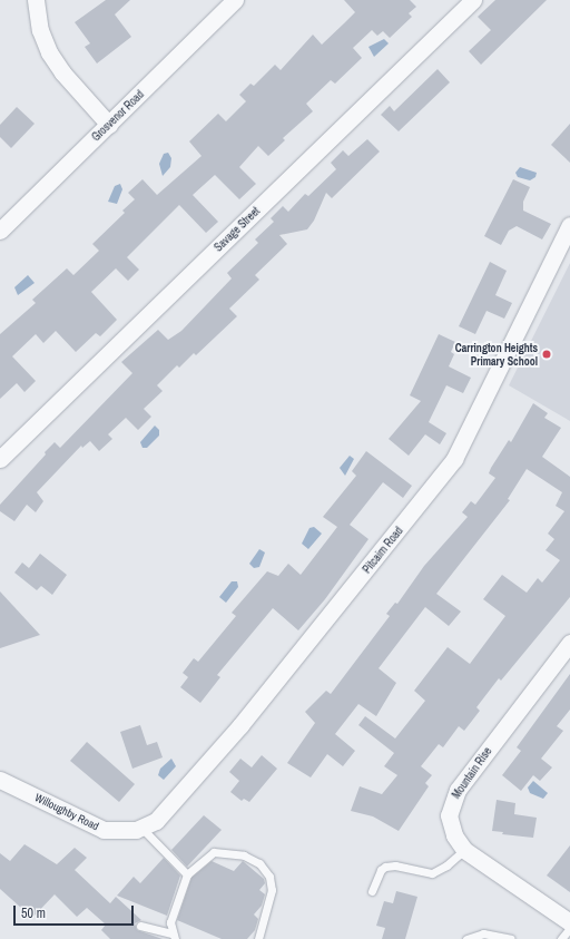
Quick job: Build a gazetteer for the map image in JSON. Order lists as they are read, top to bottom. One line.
{"streets":{"street":["Grosvenor Road","Savage Street","Pitcairn Road","Mountain Rise","Willoughby Road"]},"crossings":[["Pitcairn Road","Willoughby Road"]],"places":["Carrington Heights Primary School"],"scale_bar":"50 m"}
